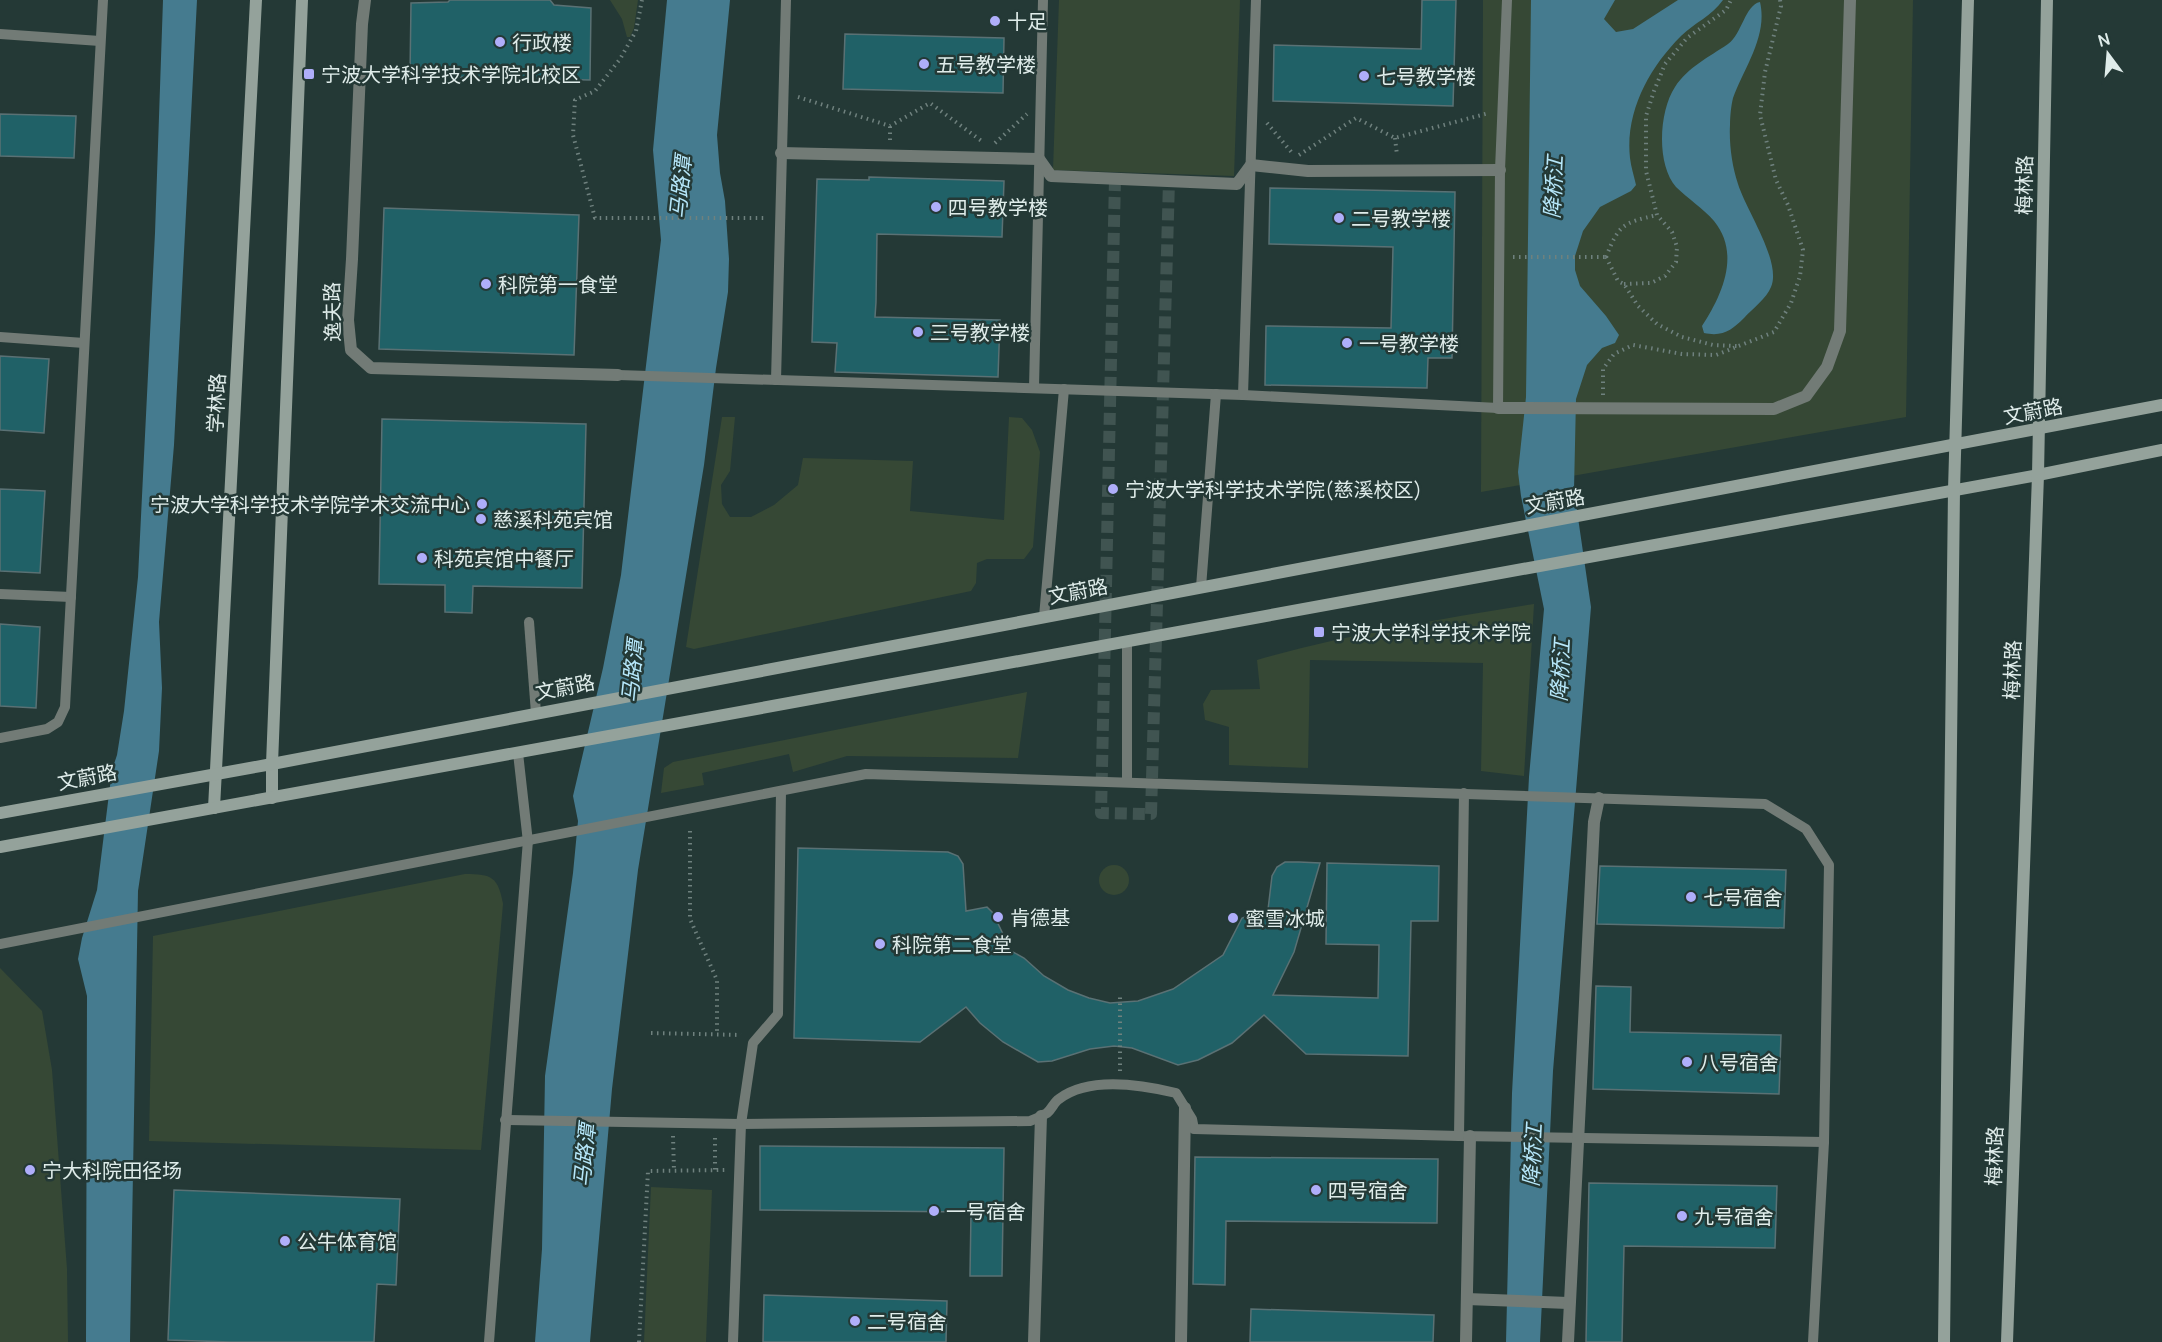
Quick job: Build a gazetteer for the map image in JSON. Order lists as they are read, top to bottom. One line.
{"streets":{"main road":["梅林路","学林路","文蔚路"],"street":["逸夫路"]},"crossings":[["梅林路","文蔚路"],["学林路","文蔚路"]],"water":["马路潭","降桥江"],"places":{"other":["十足","行政楼","五号教学楼","七号教学楼","四号教学楼","二号教学楼","科院第一食堂","三号教学楼","一号教学楼","宁波大学科学技术学院(慈溪校区)","宁波大学科学技术学院学术交流中心","慈溪科苑宾馆","科苑宾馆中餐厅","七号宿舍","肯德基","蜜雪冰城","科院第二食堂","八号宿舍","宁大科院田径场","四号宿舍","一号宿舍","九号宿舍","公牛体育馆","二号宿舍"],"transit":["宁波大学科学技术学院北校区","宁波大学科学技术学院"]},"north":"top"}
